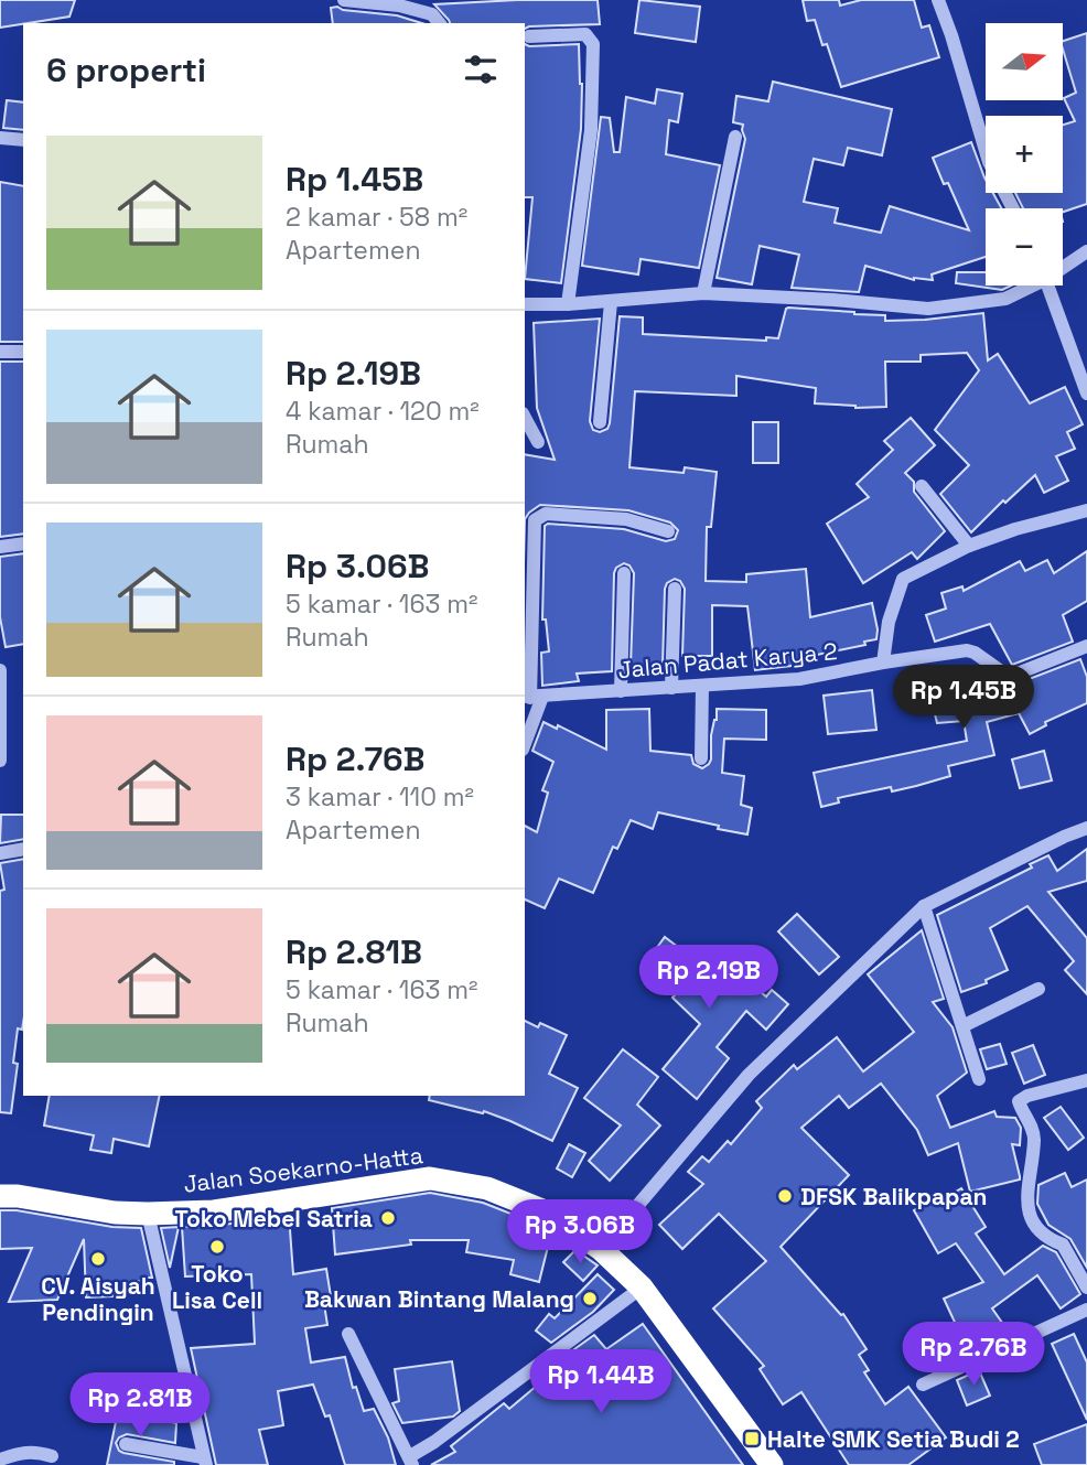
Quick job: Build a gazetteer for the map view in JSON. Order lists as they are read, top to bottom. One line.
{"streets":{"highway":["Jalan Soekarno-Hatta"],"street":["Jalan Padat Karya 2"]},"places":{"other":["DFSK Balikpapan","Toko Mebel Satria","Toko Lisa Cell","CV. Aisyah Pendingin","Bakwan Bintang Malang"],"transit":["Halte SMK Setia Budi 2"]},"north":"right","page":{"map_buttons":["+","−"],"heading":"6 properti","list":[{"name":"Rp 1.45B","note":"2 kamar · 58 m² · Apartemen"},{"name":"Rp 2.19B","note":"4 kamar · 120 m² · Rumah"},{"name":"Rp 3.06B","note":"5 kamar · 163 m² · Rumah"},{"name":"Rp 2.76B","note":"3 kamar · 110 m² · Apartemen"},{"name":"Rp 2.81B","note":"5 kamar · 163 m² · Rumah"}],"price":["Rp 1.45B","Rp 2.19B","Rp 3.06B","Rp 2.76B","Rp 1.44B","Rp 2.81B"]}}
